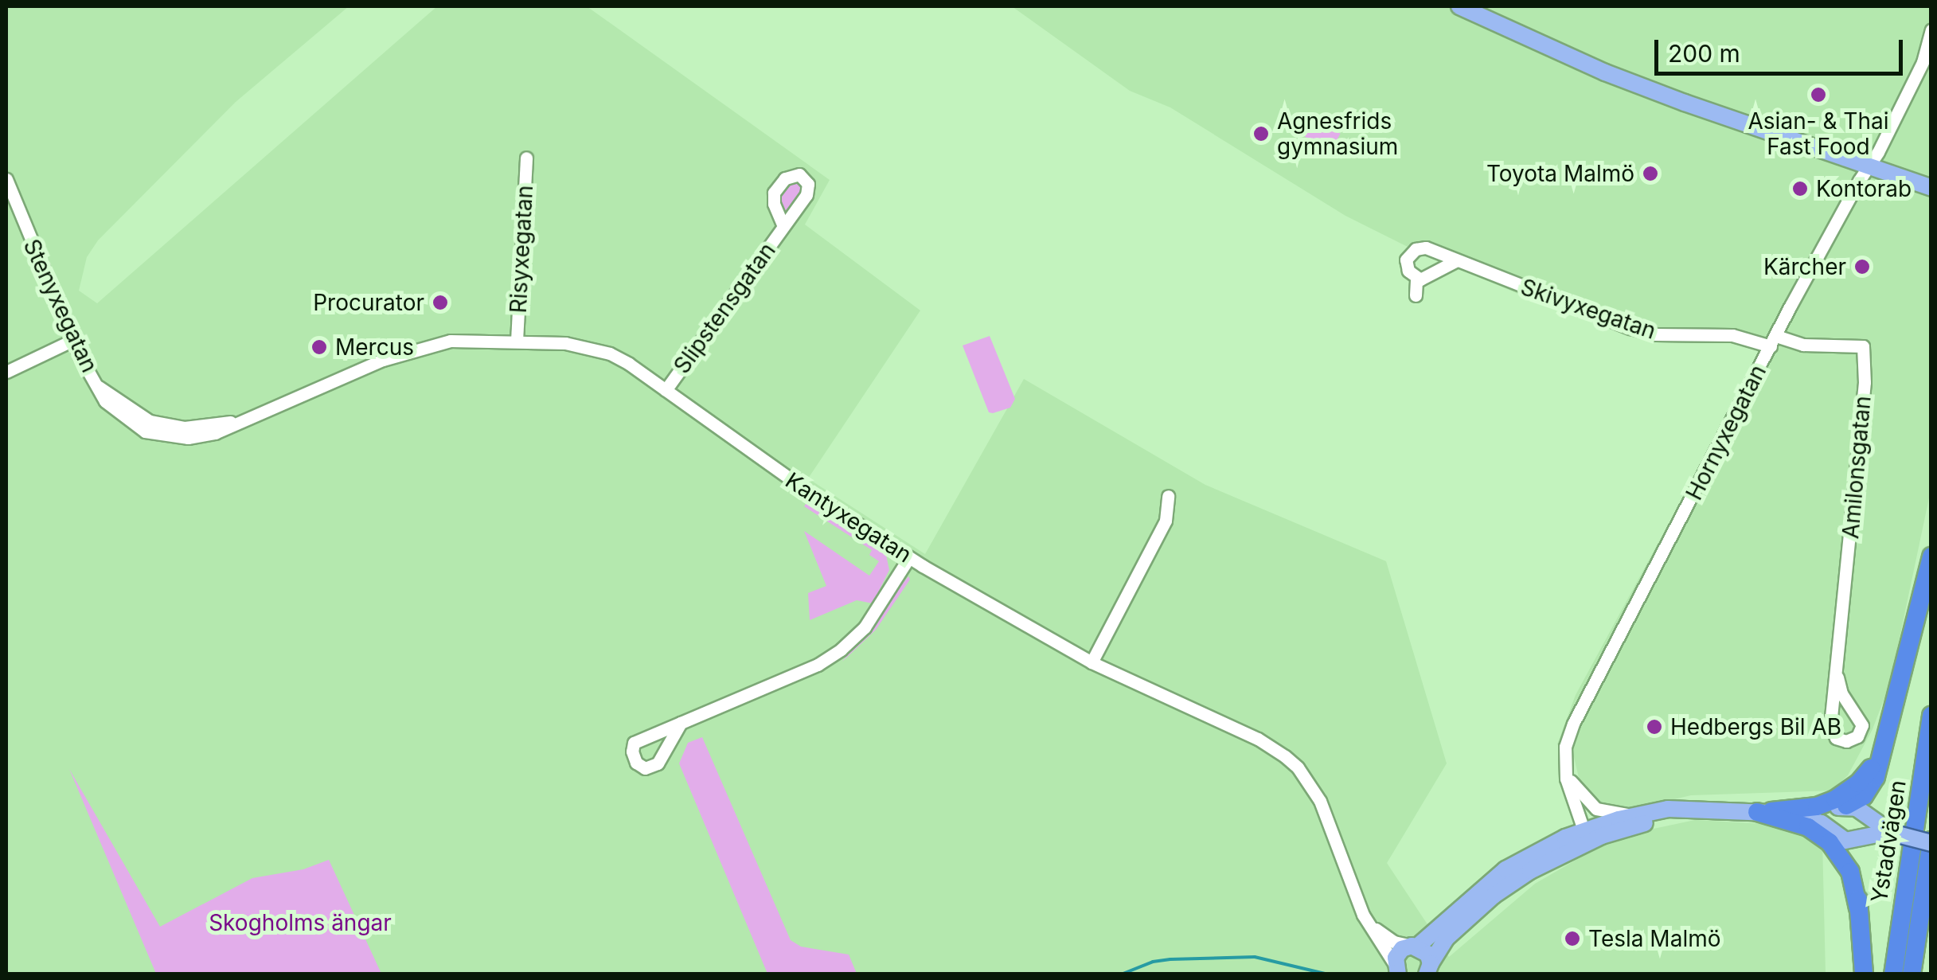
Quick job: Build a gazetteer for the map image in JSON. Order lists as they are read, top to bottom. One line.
{"streets":{"highway":["Ystadvägen"],"street":["Risyxegatan","Stenyxegatan","Slipstensgatan","Skivyxegatan","Hornyxegatan","Amilonsgatan","Kantyxegatan"]},"crossings":[["Risyxegatan","Kantyxegatan"],["Stenyxegatan","Kantyxegatan"],["Slipstensgatan","Kantyxegatan"],["Skivyxegatan","Hornyxegatan"],["Skivyxegatan","Amilonsgatan"],["Hornyxegatan","Amilonsgatan"]],"parks":["Skogholms ängar"],"places":["Asian- & Thai Fast Food","Agnesfrids gymnasium","Toyota Malmö","Kontorab","Kärcher","Procurator","Mercus","Hedbergs Bil AB","Tesla Malmö"],"scale_bar":"200 m"}
